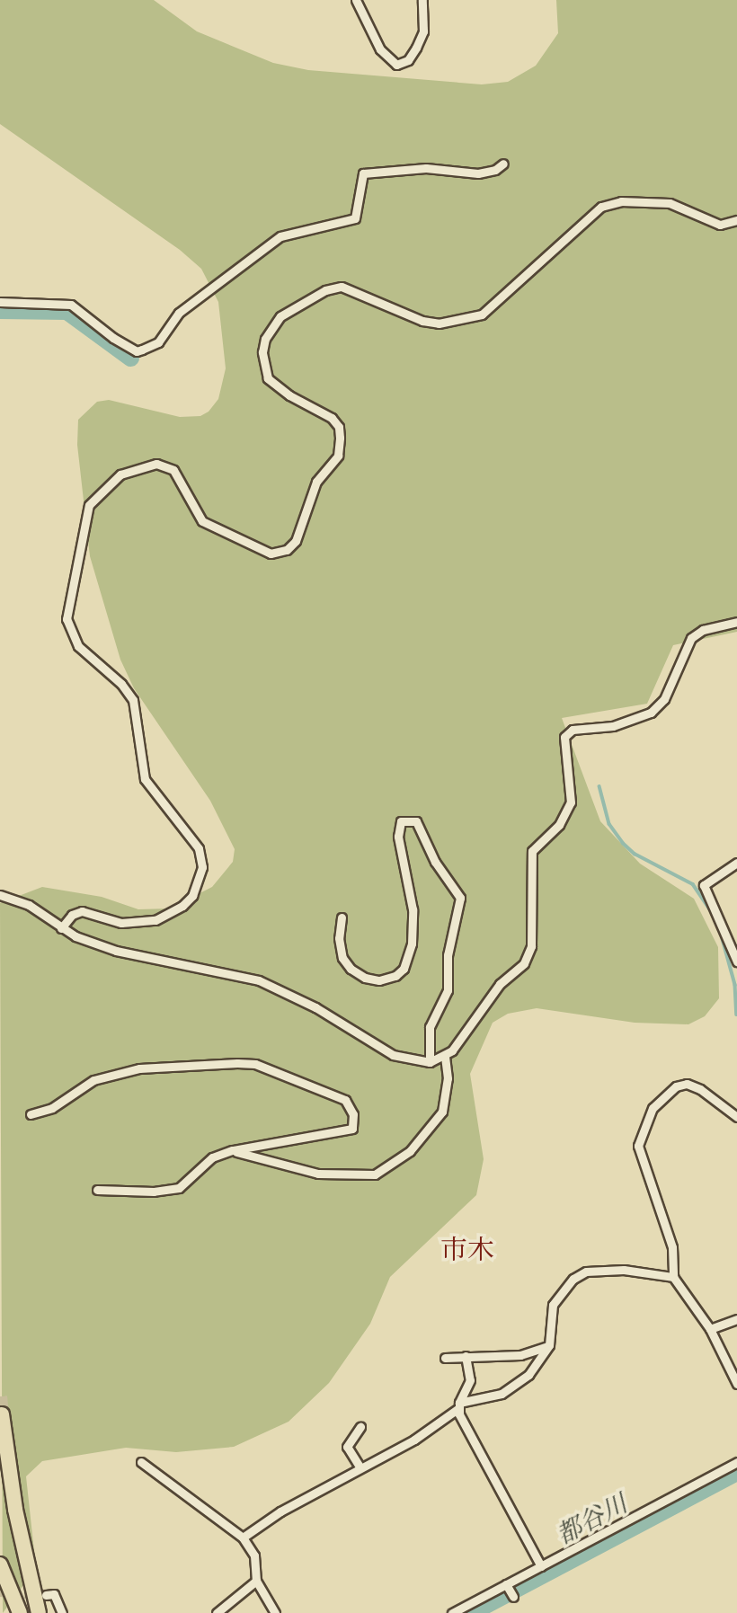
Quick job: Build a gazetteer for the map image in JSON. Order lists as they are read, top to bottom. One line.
{"districts":["市木"],"water":["都谷川"]}
